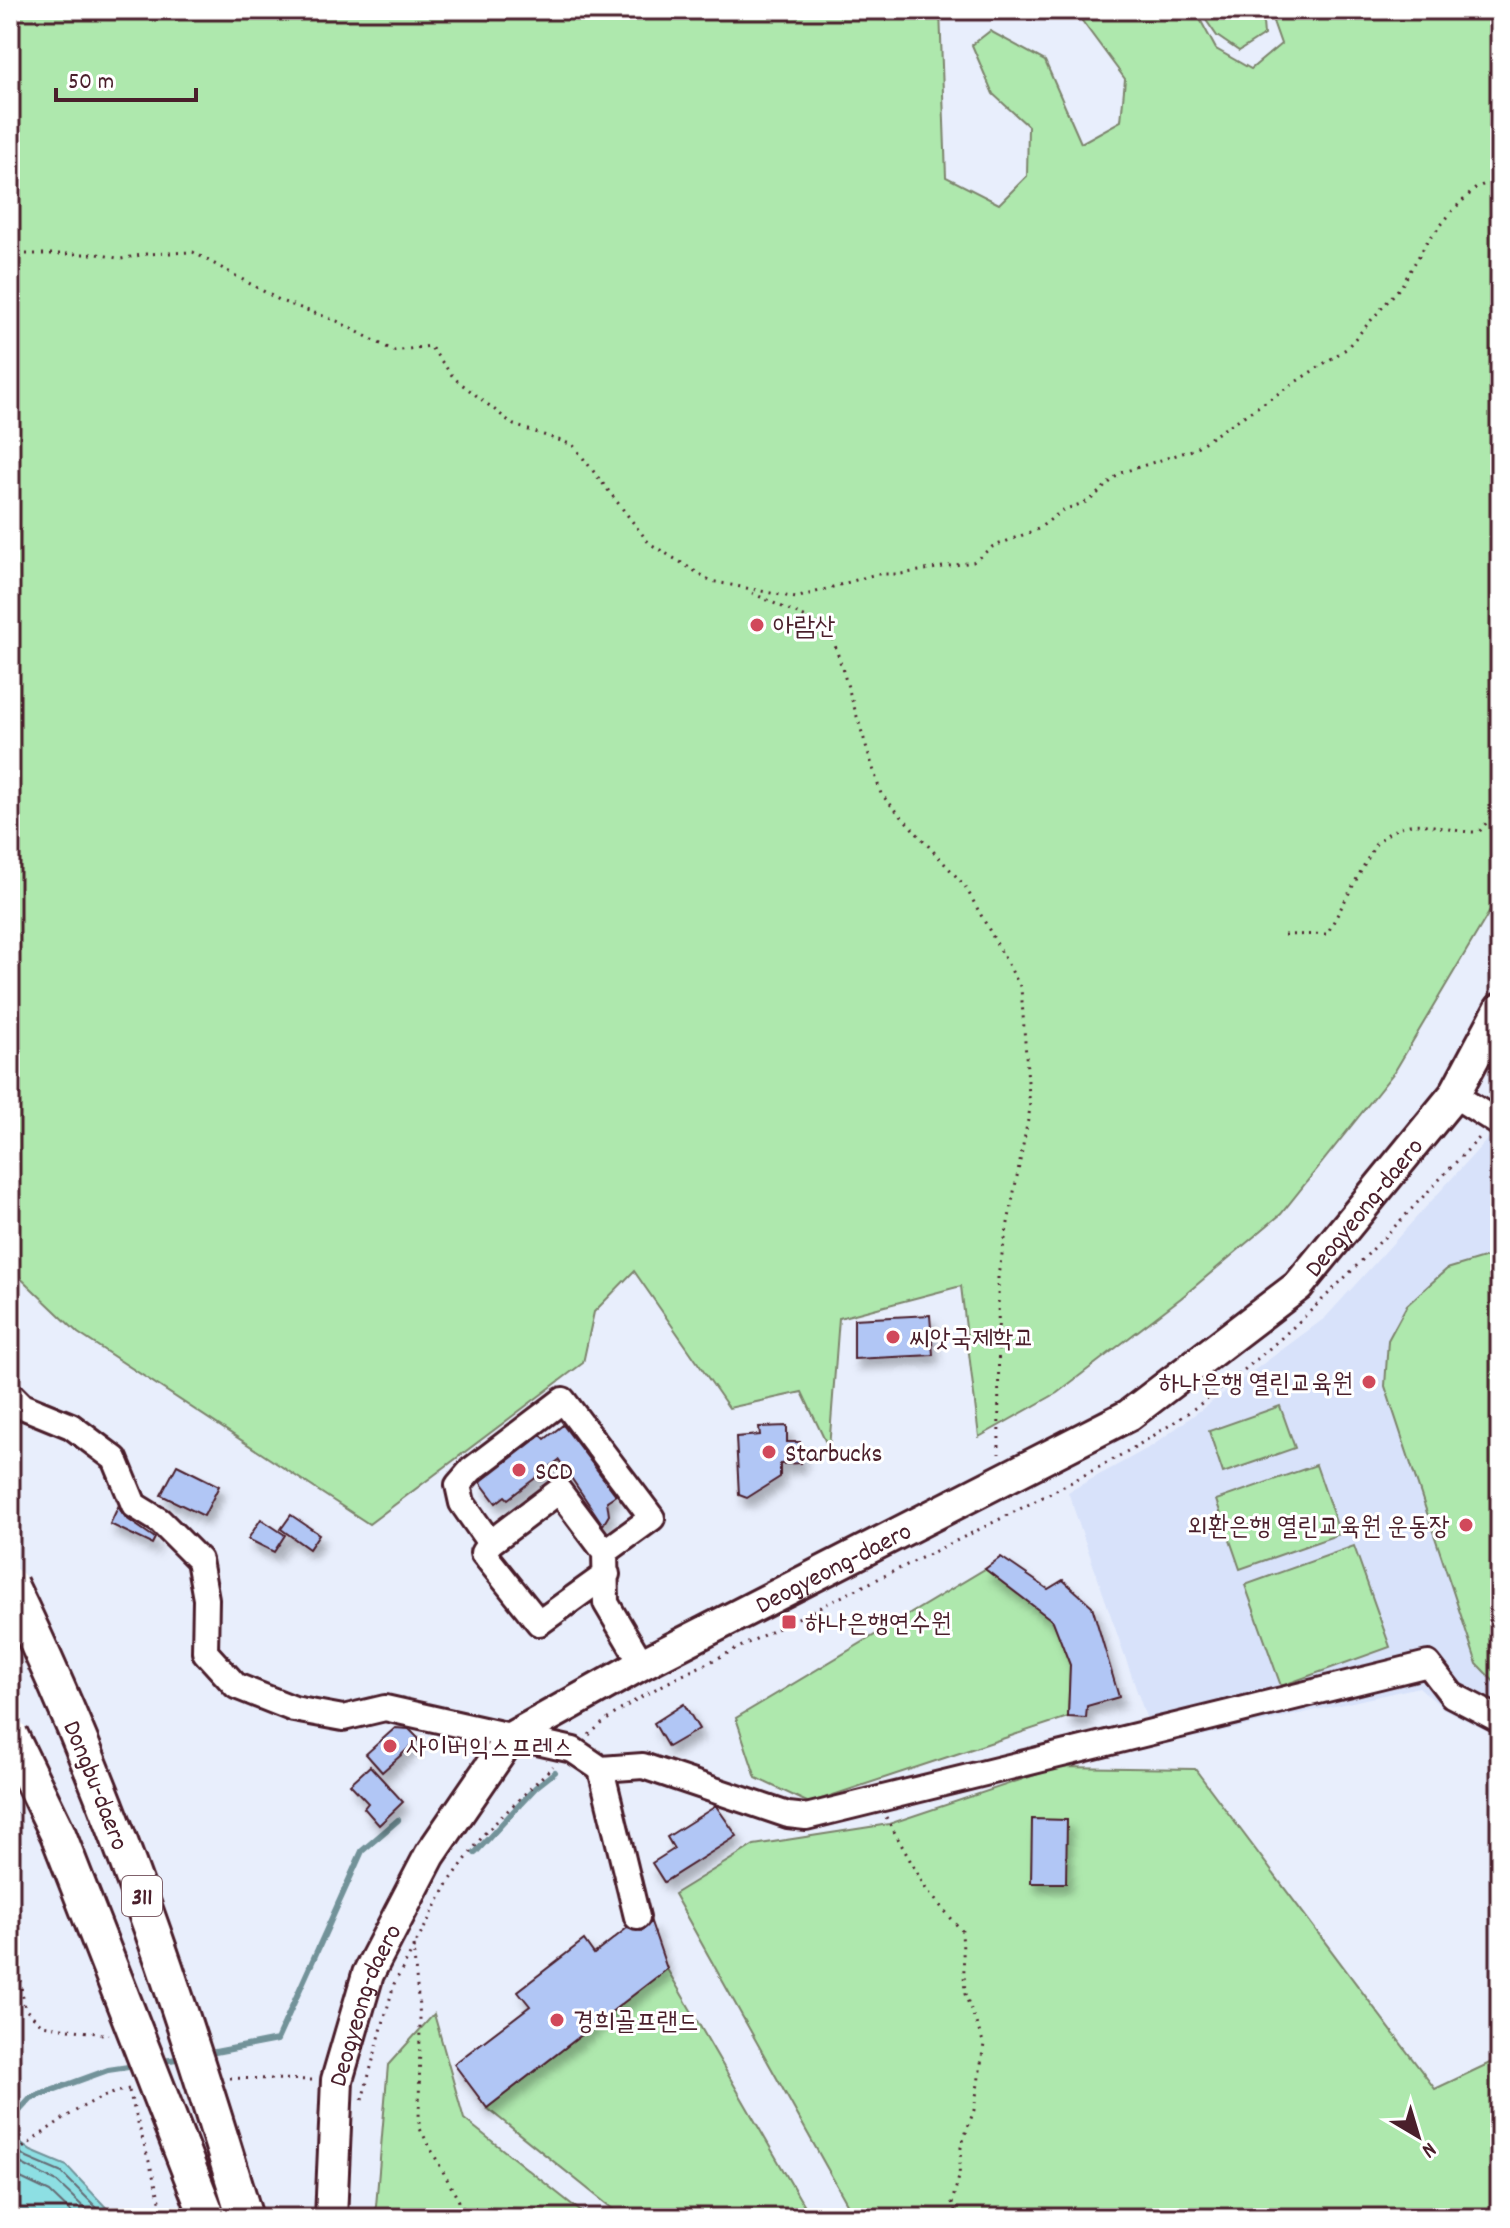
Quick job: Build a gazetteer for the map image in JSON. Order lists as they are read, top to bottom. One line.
{"streets":{"highway":["Dongbu-daero","311"],"main road":["Deogyeong-daero"]},"places":{"other":["아람산","씨앗국제학교","하나은행 열린교육원","Starbucks","SCD","외환은행 열린교육원 운동장","사이버익스프레스","경희골프랜드"],"transit":["하나은행연수원"]},"scale_bar":"50 m","north":"bottom right"}
